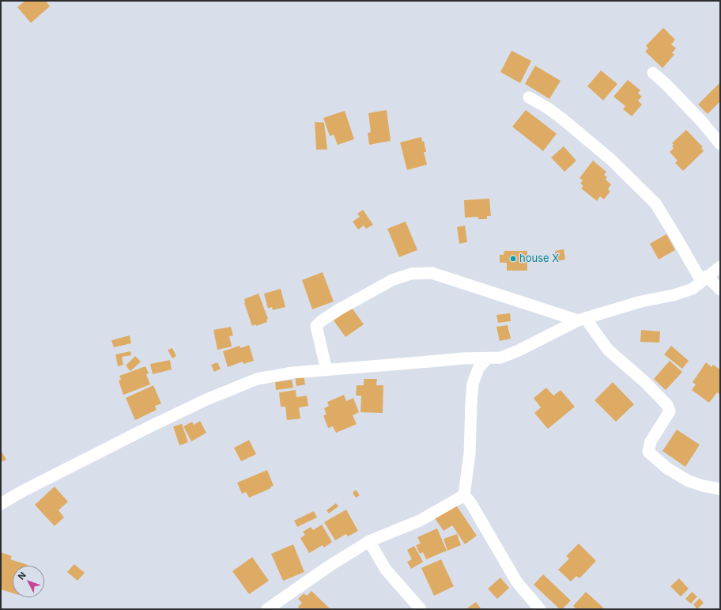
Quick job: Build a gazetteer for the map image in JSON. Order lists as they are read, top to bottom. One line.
{"places":["house X"],"north":"top left"}
